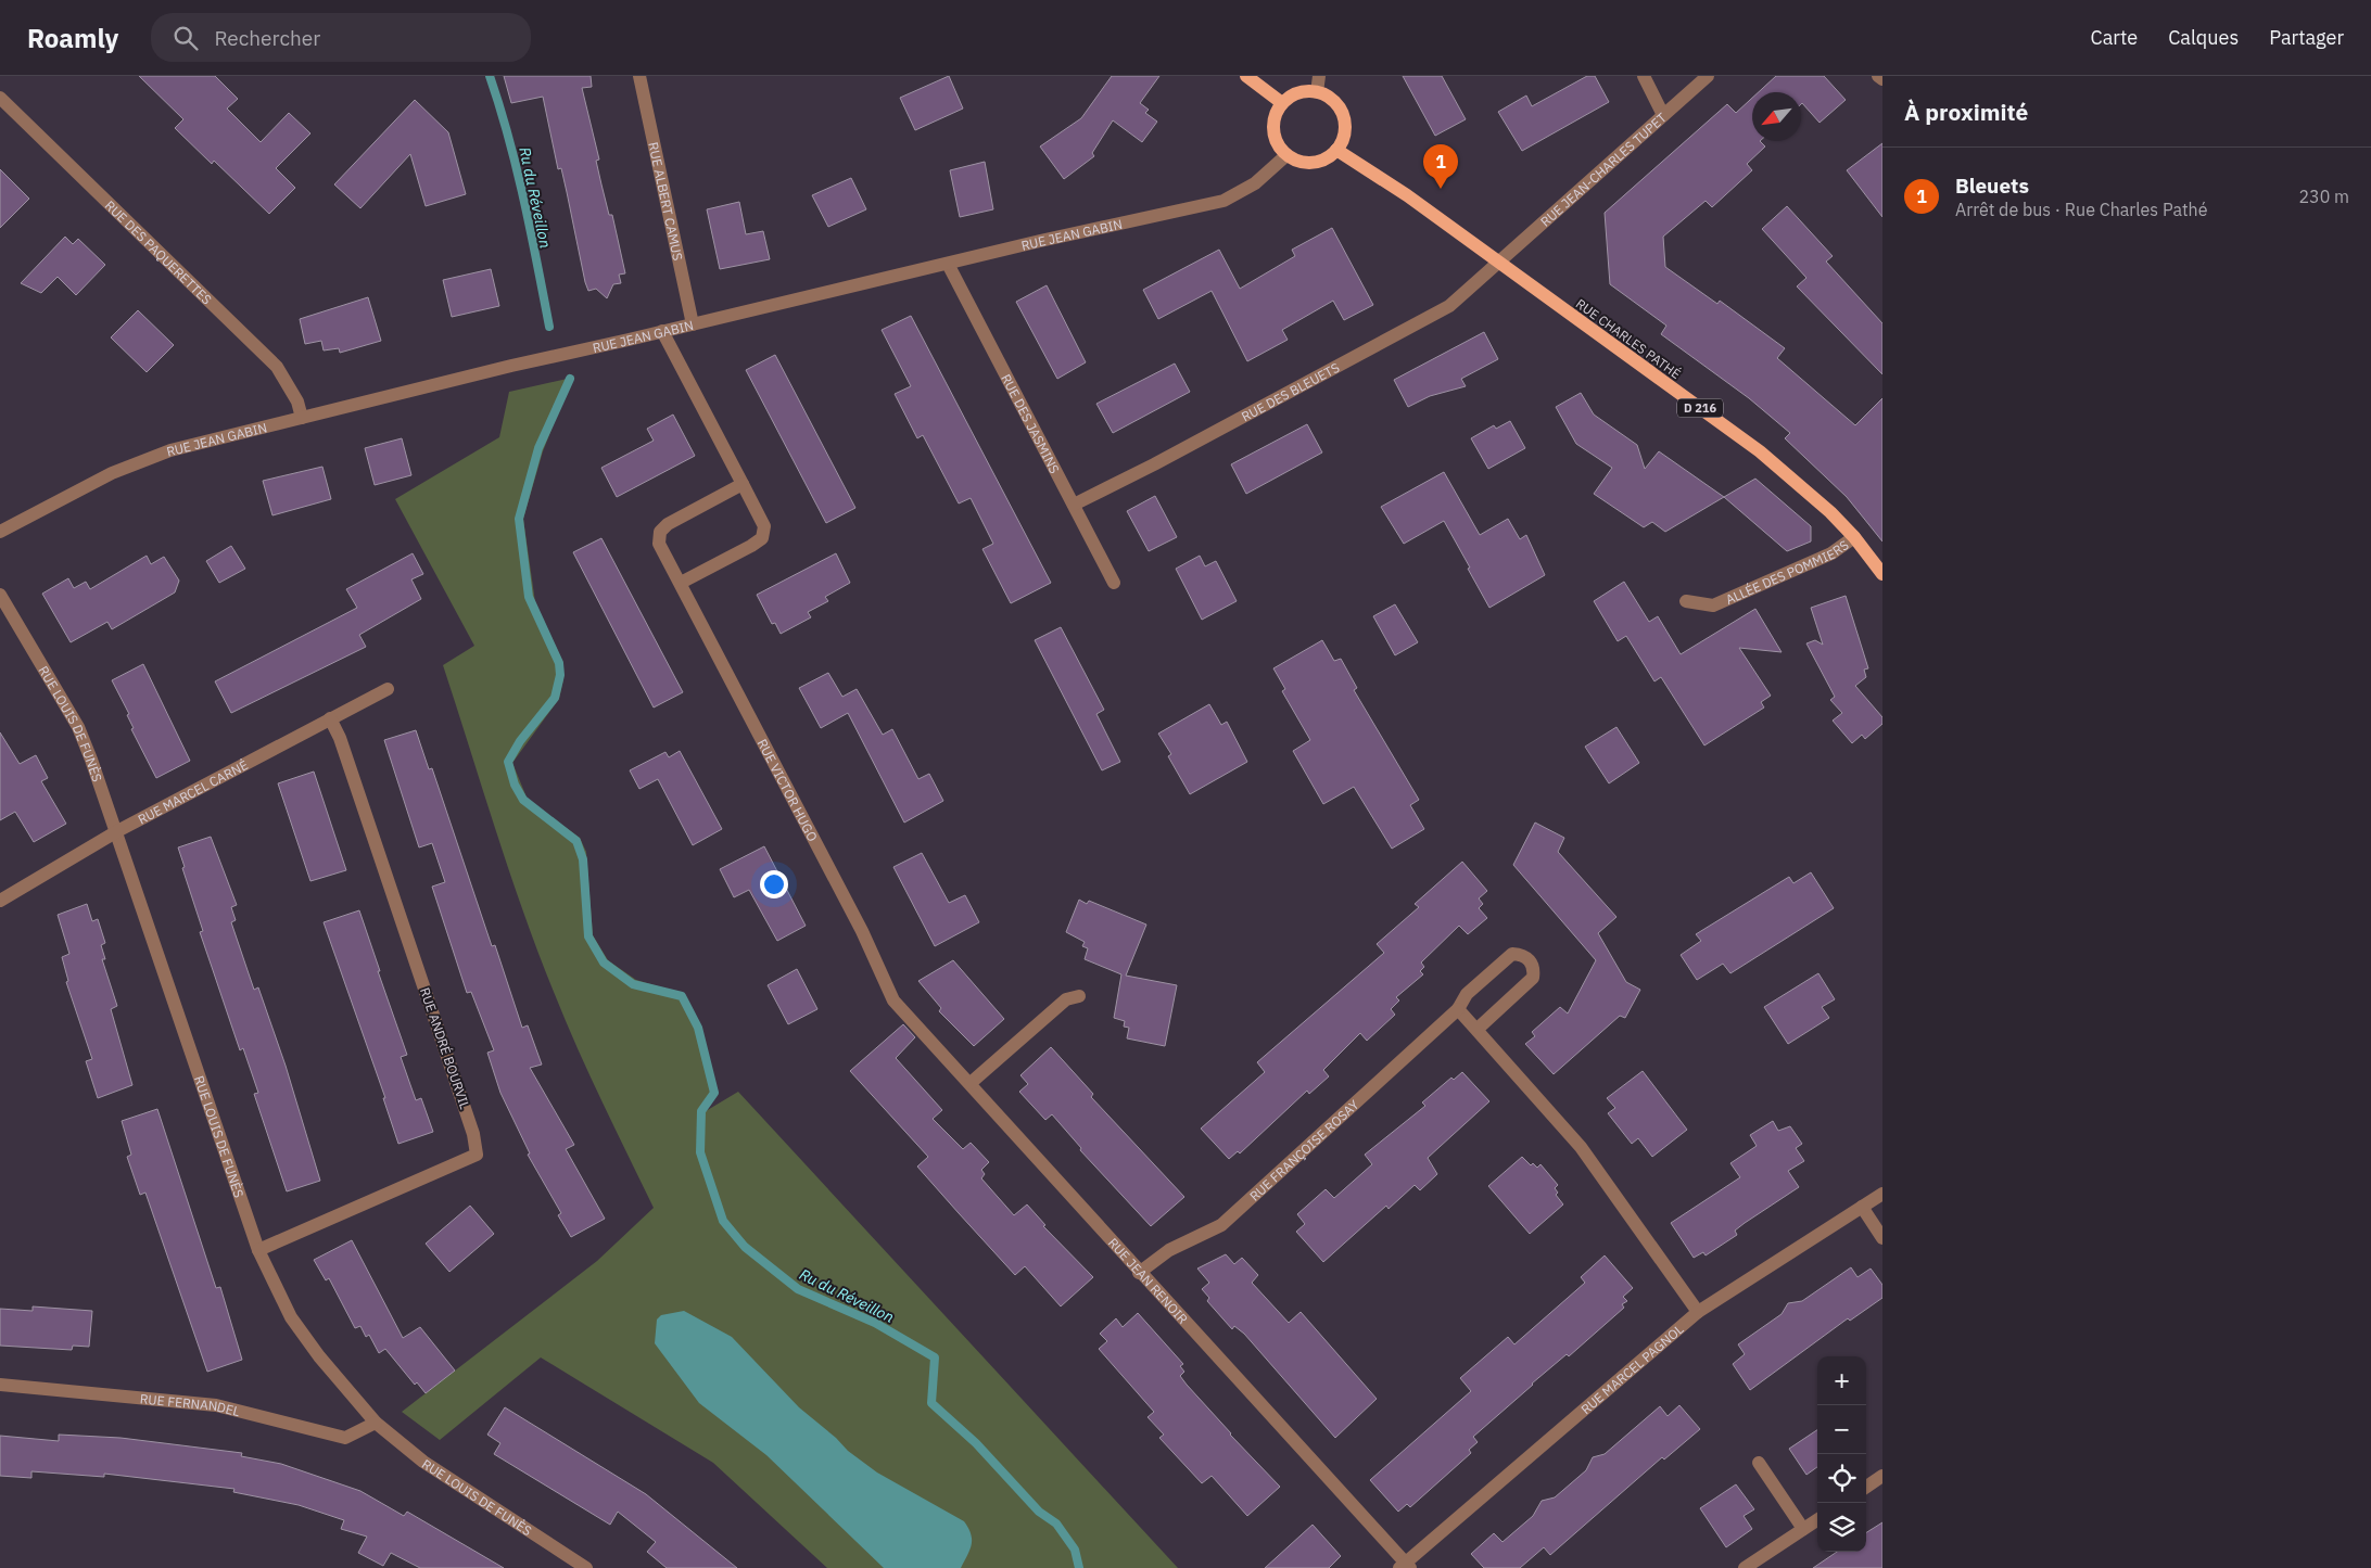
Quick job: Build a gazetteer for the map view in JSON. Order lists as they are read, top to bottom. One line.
{"streets":{"main road":["RUE CHARLES PATHÉ","D 216"],"street":["RUE JEAN-CHARLES TUPET","RUE ALBERT CAMUS","RUE JEAN GABIN","RUE DES PAQUERETTES","RUE DES BLEUETS","RUE DES JASMINS","ALLÉE DES POMMIERS","RUE LOUIS DE FUNÈS","RUE VICTOR HUGO","RUE MARCEL CARNÉ","RUE ANDRÉ BOURVIL","RUE FRANÇOISE ROSAY","RUE JEAN RENOIR","RUE MARCEL PAGNOL","RUE FERNANDEL"]},"crossings":[["RUE JEAN-CHARLES TUPET","RUE CHARLES PATHÉ"],["RUE JEAN-CHARLES TUPET","RUE DES BLEUETS"],["RUE ALBERT CAMUS","RUE JEAN GABIN"],["RUE JEAN GABIN","RUE DES PAQUERETTES"],["RUE JEAN GABIN","RUE CHARLES PATHÉ"],["RUE JEAN GABIN","RUE DES JASMINS"],["RUE CHARLES PATHÉ","RUE DES BLEUETS"],["RUE CHARLES PATHÉ","ALLÉE DES POMMIERS"],["RUE DES BLEUETS","RUE DES JASMINS"],["RUE LOUIS DE FUNÈS","RUE MARCEL CARNÉ"],["RUE LOUIS DE FUNÈS","RUE ANDRÉ BOURVIL"],["RUE LOUIS DE FUNÈS","RUE FERNANDEL"],["RUE VICTOR HUGO","RUE JEAN RENOIR"],["RUE MARCEL CARNÉ","RUE ANDRÉ BOURVIL"],["RUE FRANÇOISE ROSAY","RUE JEAN RENOIR"],["RUE JEAN RENOIR","RUE MARCEL PAGNOL"]],"water":["Ru du Réveillon"],"north":"bottom left","page":{"header":"Roamly","search":"Rechercher","nav":["Carte","Calques","Partager"],"heading":"À proximité","pins":"1","list":[{"mark":"1","name":"Bleuets","note":"Arrêt de bus · Rue Charles Pathé","value":"230 m"}],"map_buttons":["+","−"]}}
